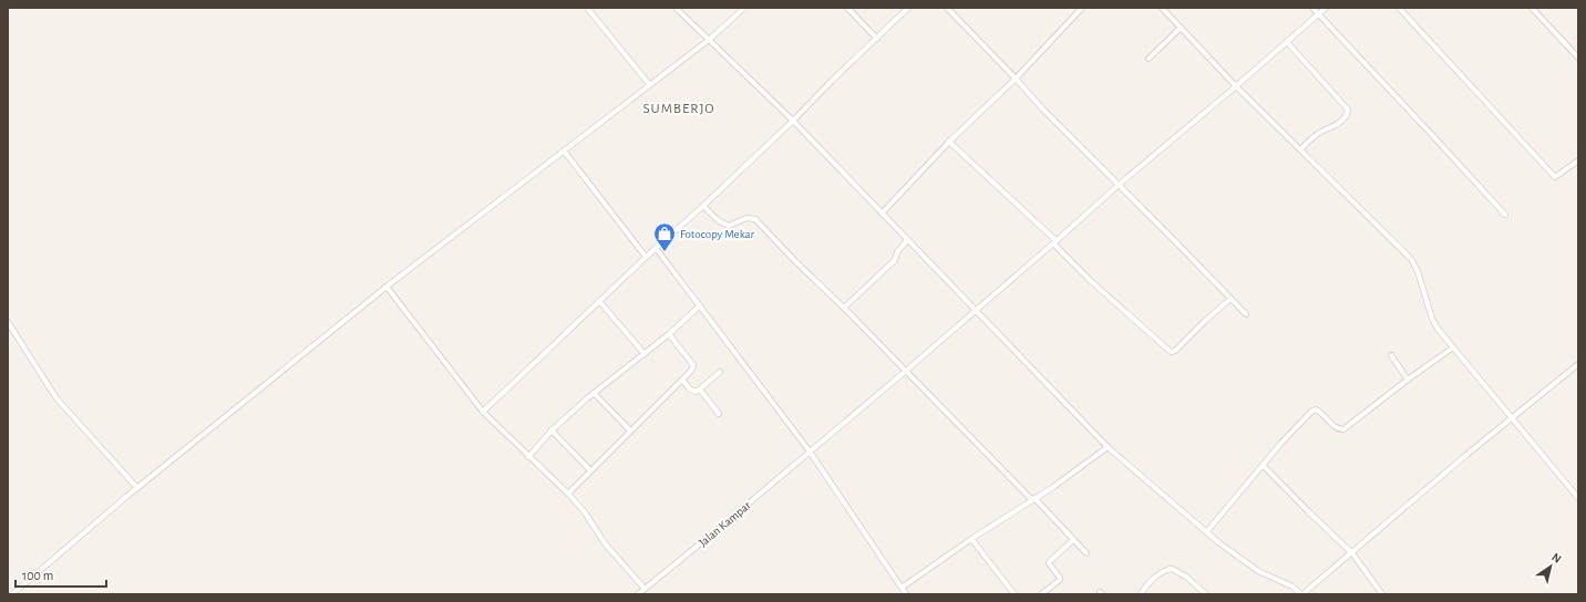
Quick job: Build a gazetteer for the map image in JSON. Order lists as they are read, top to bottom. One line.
{"streets":{"street":["Jalan Kampar"]},"districts":["SUMBERJO"],"places":{"shop":["Fotocopy Mekar"]},"scale_bar":"100 m","north":"top right"}
